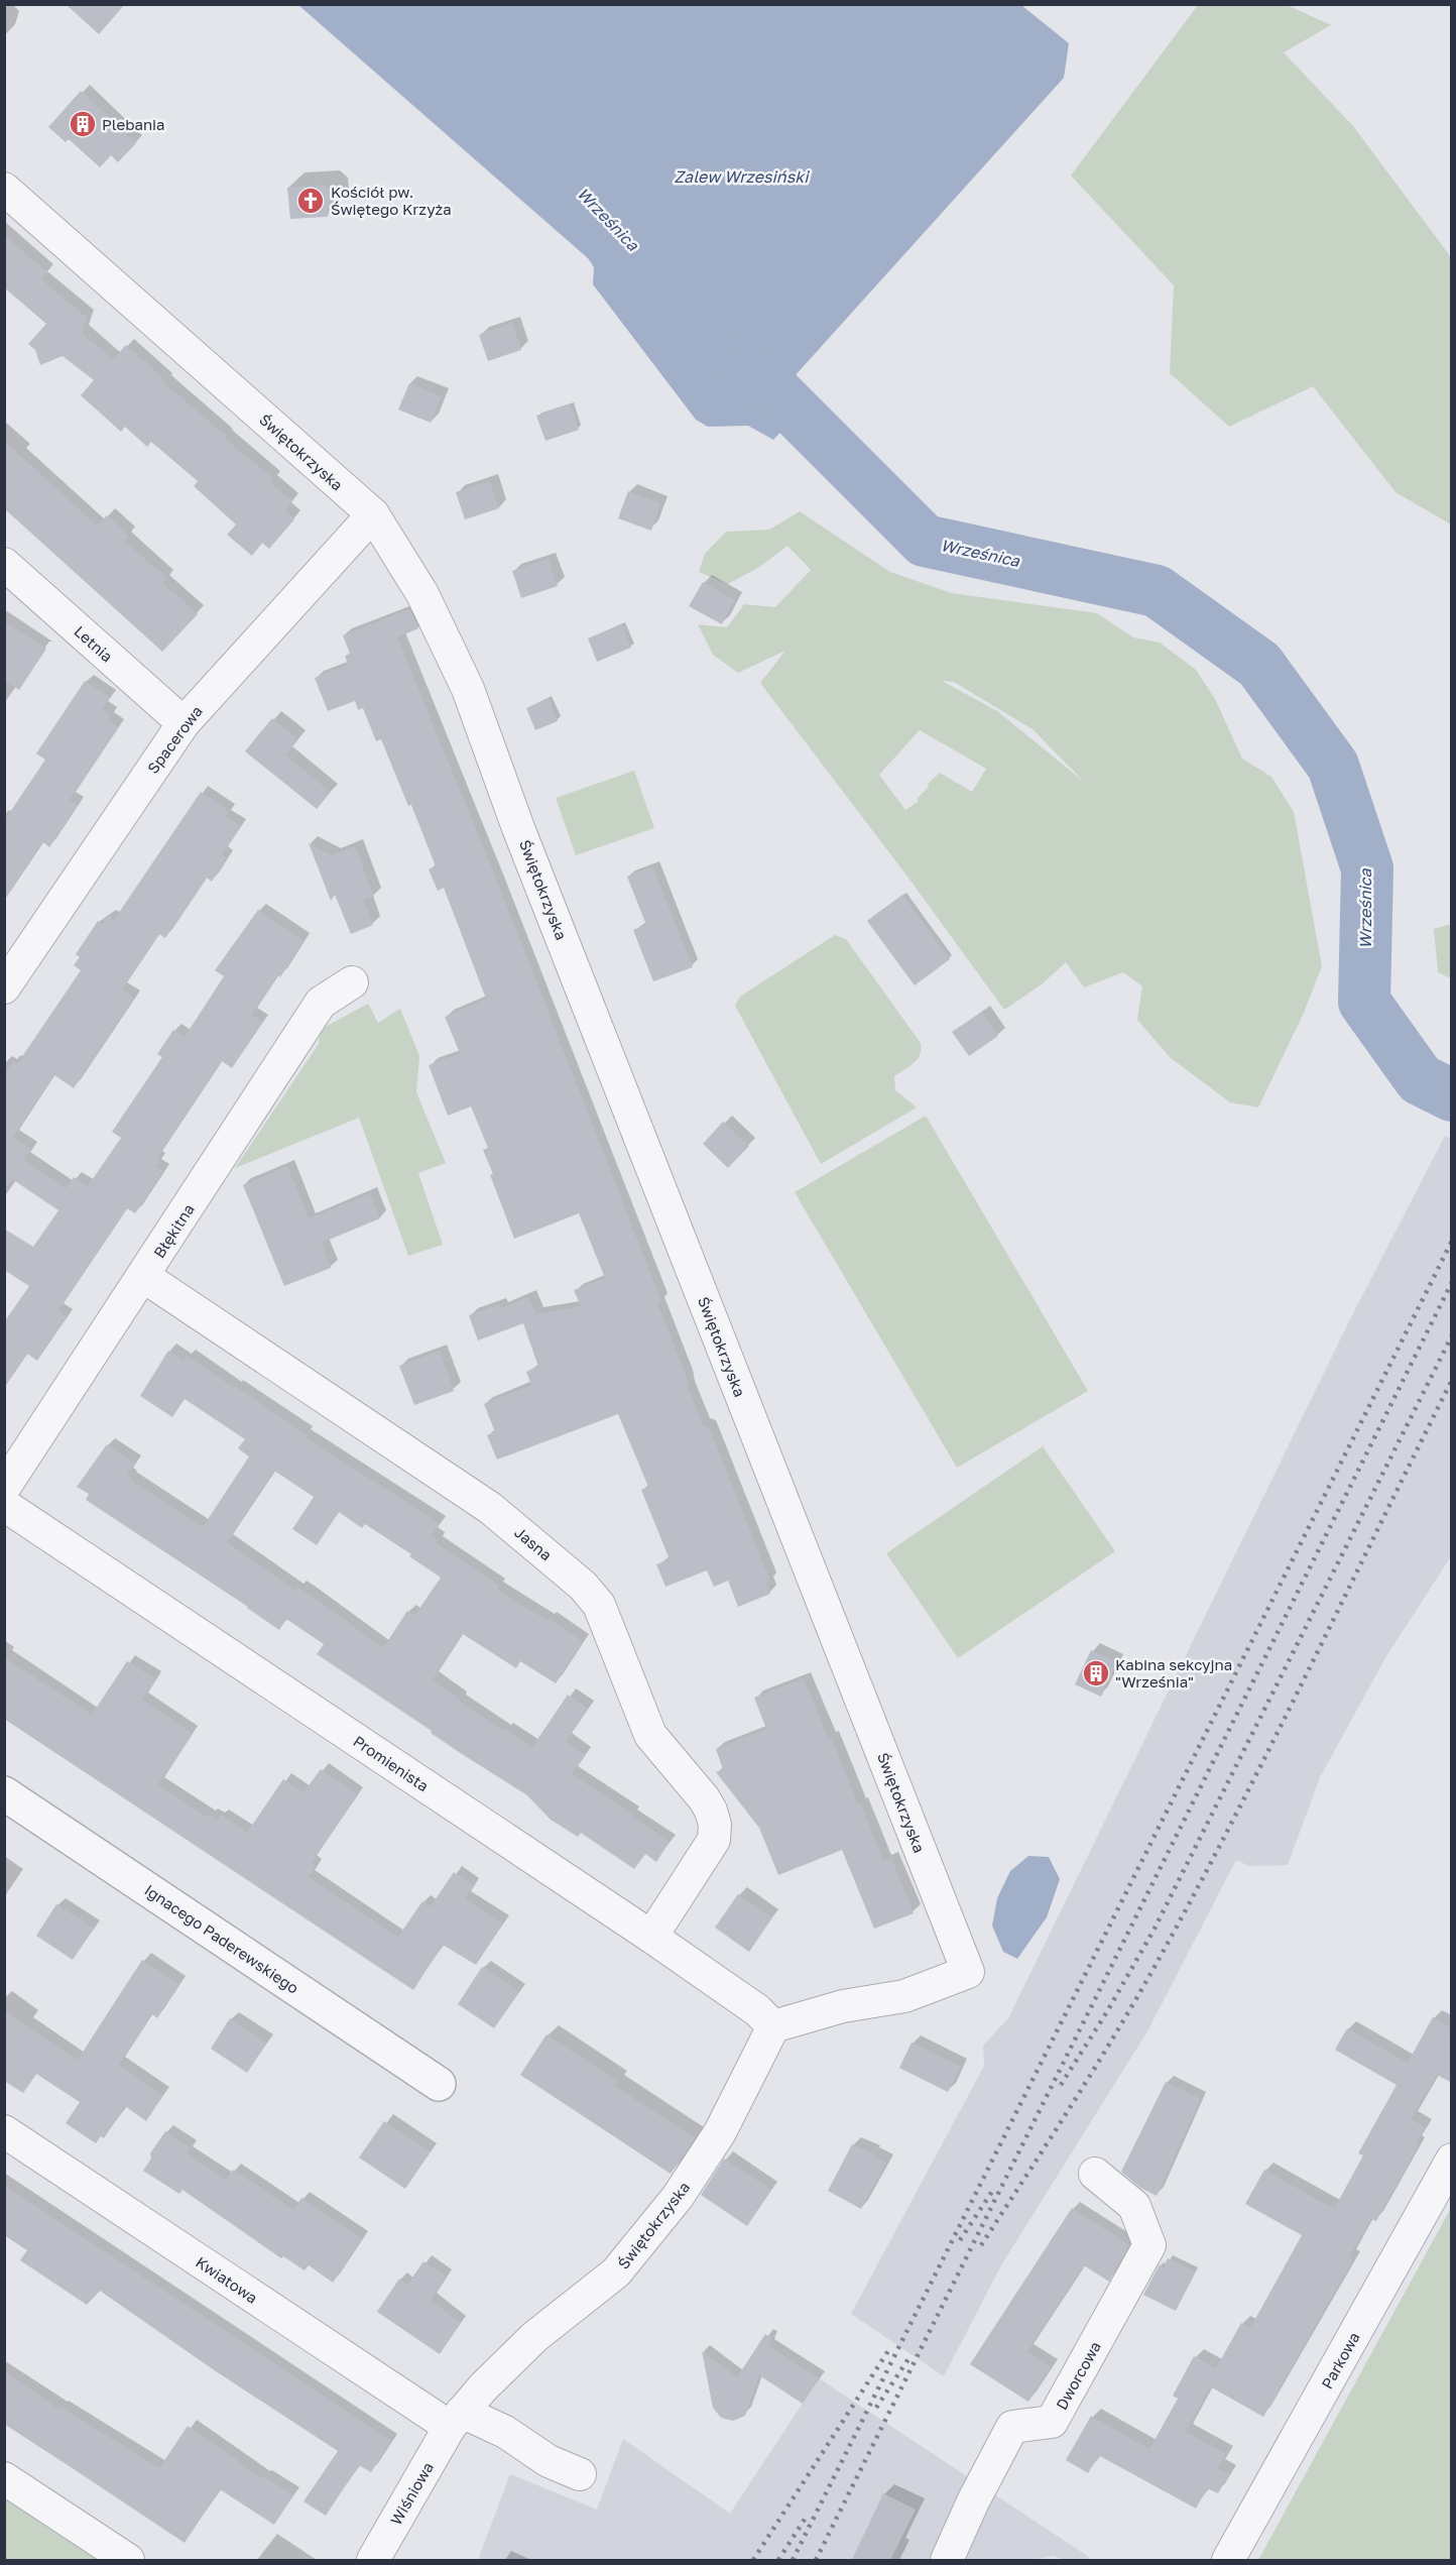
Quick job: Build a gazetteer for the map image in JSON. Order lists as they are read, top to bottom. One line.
{"streets":{"street":["Świętokrzyska","Letnia","Spacerowa","Błękitna","Jasna","Promienista","Ignacego Paderewskiego","Kwiatowa","Parkowa","Dworcowa","Wiśniowa"]},"crossings":[["Świętokrzyska","Spacerowa"],["Świętokrzyska","Promienista"],["Świętokrzyska","Kwiatowa"],["Świętokrzyska","Wiśniowa"],["Letnia","Spacerowa"],["Błękitna","Jasna"],["Jasna","Promienista"],["Kwiatowa","Wiśniowa"]],"water":["Zalew Wrzesiński","Wrześnica"],"places":{"building":["Plebania","Kabina sekcyjna \"Września\""],"church":["Kościół pw. Świętego Krzyża"]}}
